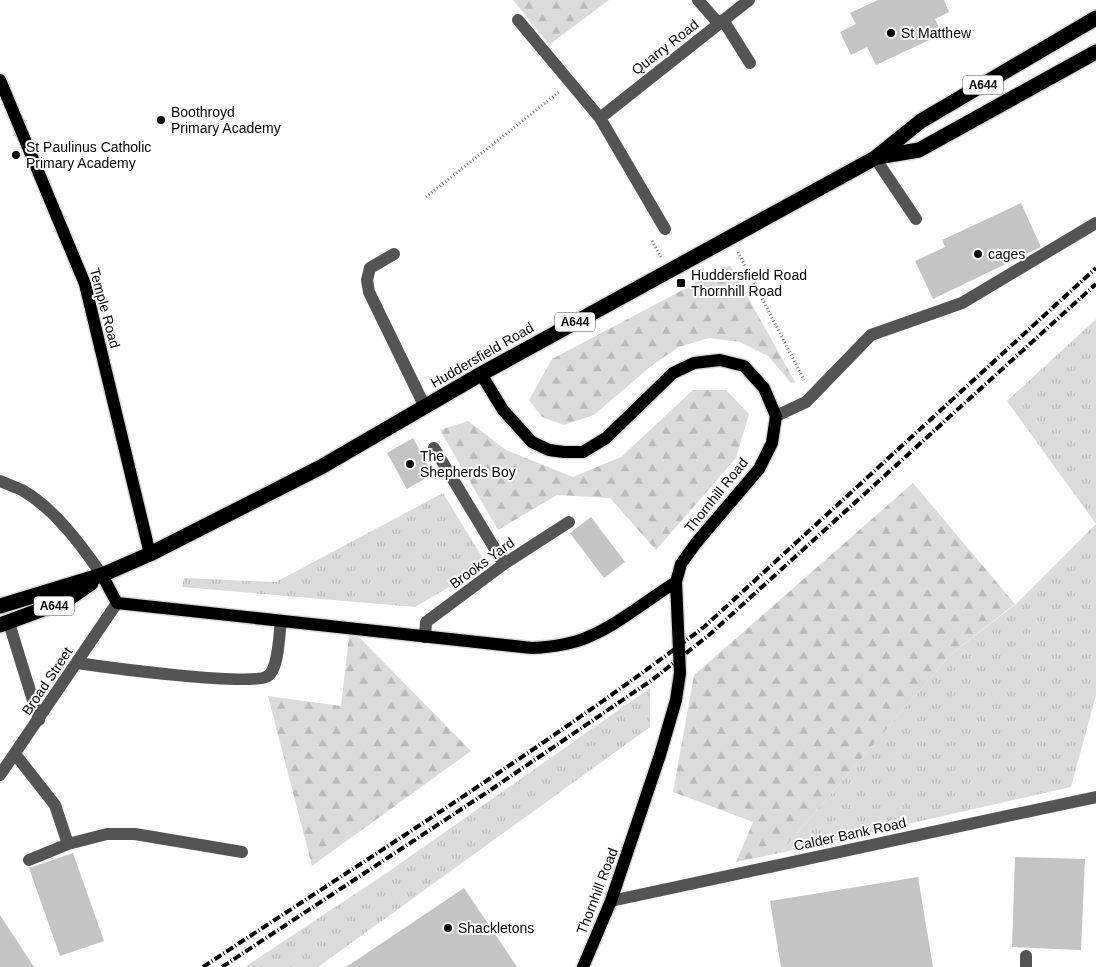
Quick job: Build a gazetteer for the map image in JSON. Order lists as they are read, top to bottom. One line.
{"streets":{"highway":["A644","Huddersfield Road"],"main road":["Temple Road","Thornhill Road"],"street":["Quarry Road","Brooks Yard","Broad Street","Calder Bank Road"]},"crossings":[["Temple Road","Huddersfield Road"],["Thornhill Road","Calder Bank Road"]],"places":{"other":["St Matthew","Boothroyd Primary Academy","St Paulinus Catholic Primary Academy","cages","The Shepherds Boy","Shackletons"],"transit":["Huddersfield Road Thornhill Road"]}}
